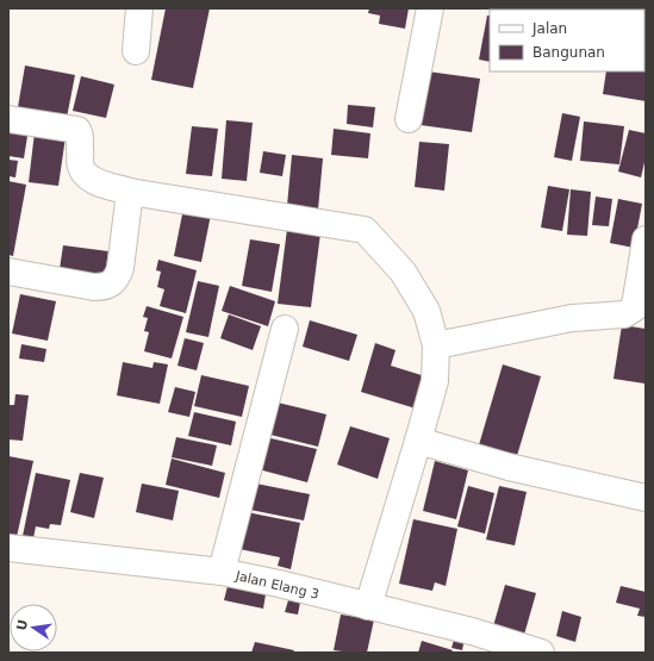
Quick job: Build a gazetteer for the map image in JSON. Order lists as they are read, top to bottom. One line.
{"streets":{"street":["Jalan Elang 3"]},"legend":["Jalan","Bangunan"],"north":"left"}
